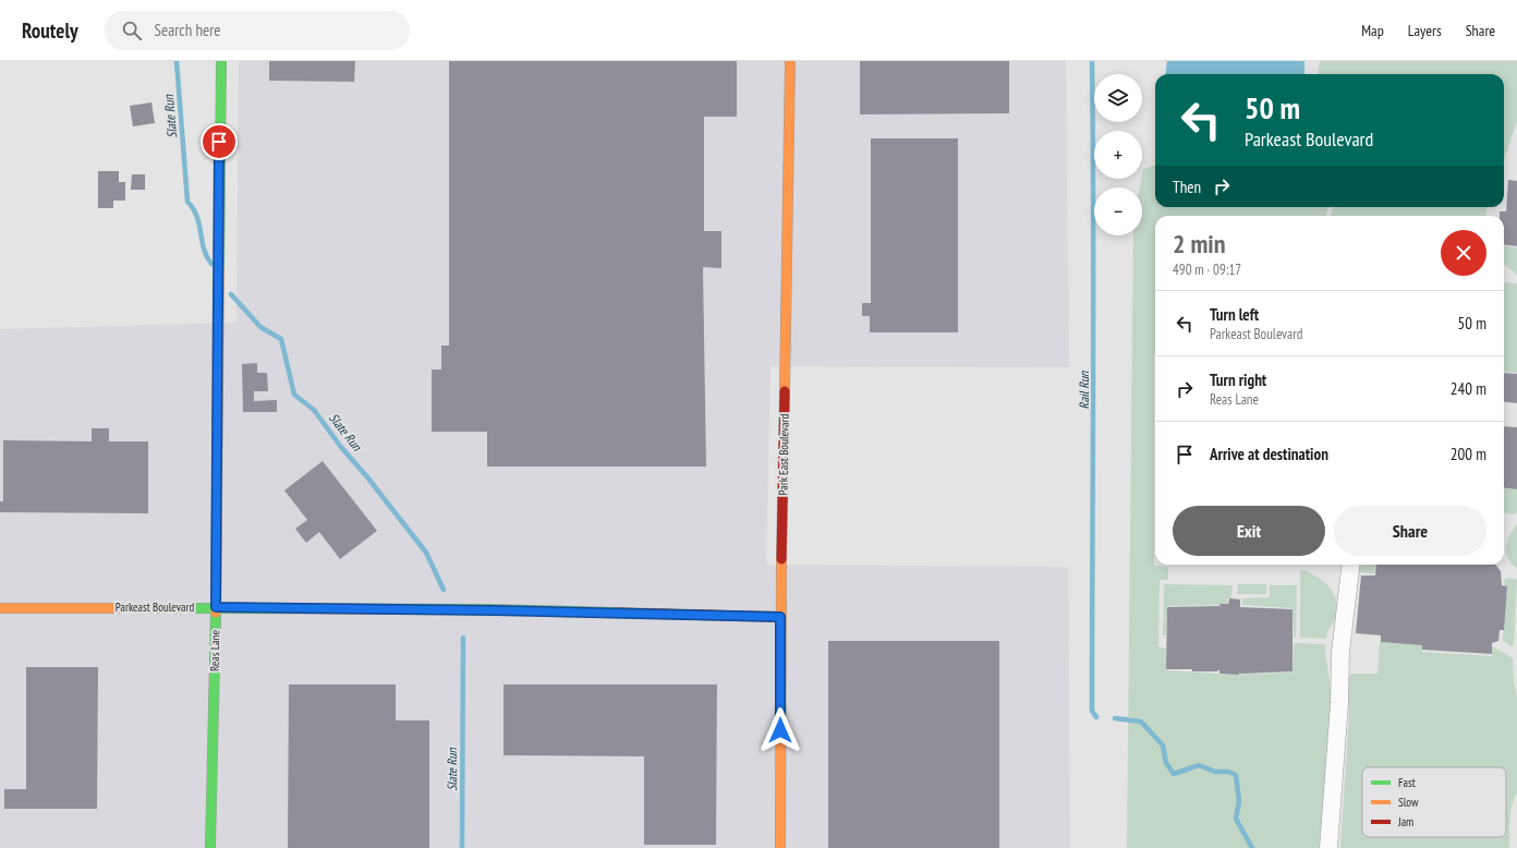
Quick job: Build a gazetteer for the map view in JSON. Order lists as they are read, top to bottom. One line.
{"streets":{"street":["Park East Boulevard","Parkeast Boulevard","Reas Lane"]},"crossings":[["Park East Boulevard","Parkeast Boulevard"],["Parkeast Boulevard","Reas Lane"]],"water":["Slate Run","Rail Run"],"legend":["Fast","Slow","Jam"],"page":{"header":"Routely","search":"Search here","nav":["Map","Layers","Share"],"map_buttons":["+","−"],"turn":["50 m","Parkeast Boulevard"],"then":"Then","heading":["2 min","490 m · 09:17"],"list":[{"name":"Turn left","note":"Parkeast Boulevard","value":"50 m"},{"name":"Turn right","note":"Reas Lane","value":"240 m"},{"name":"Arrive at destination","value":"200 m"}],"buttons":["Exit","Share"]}}
